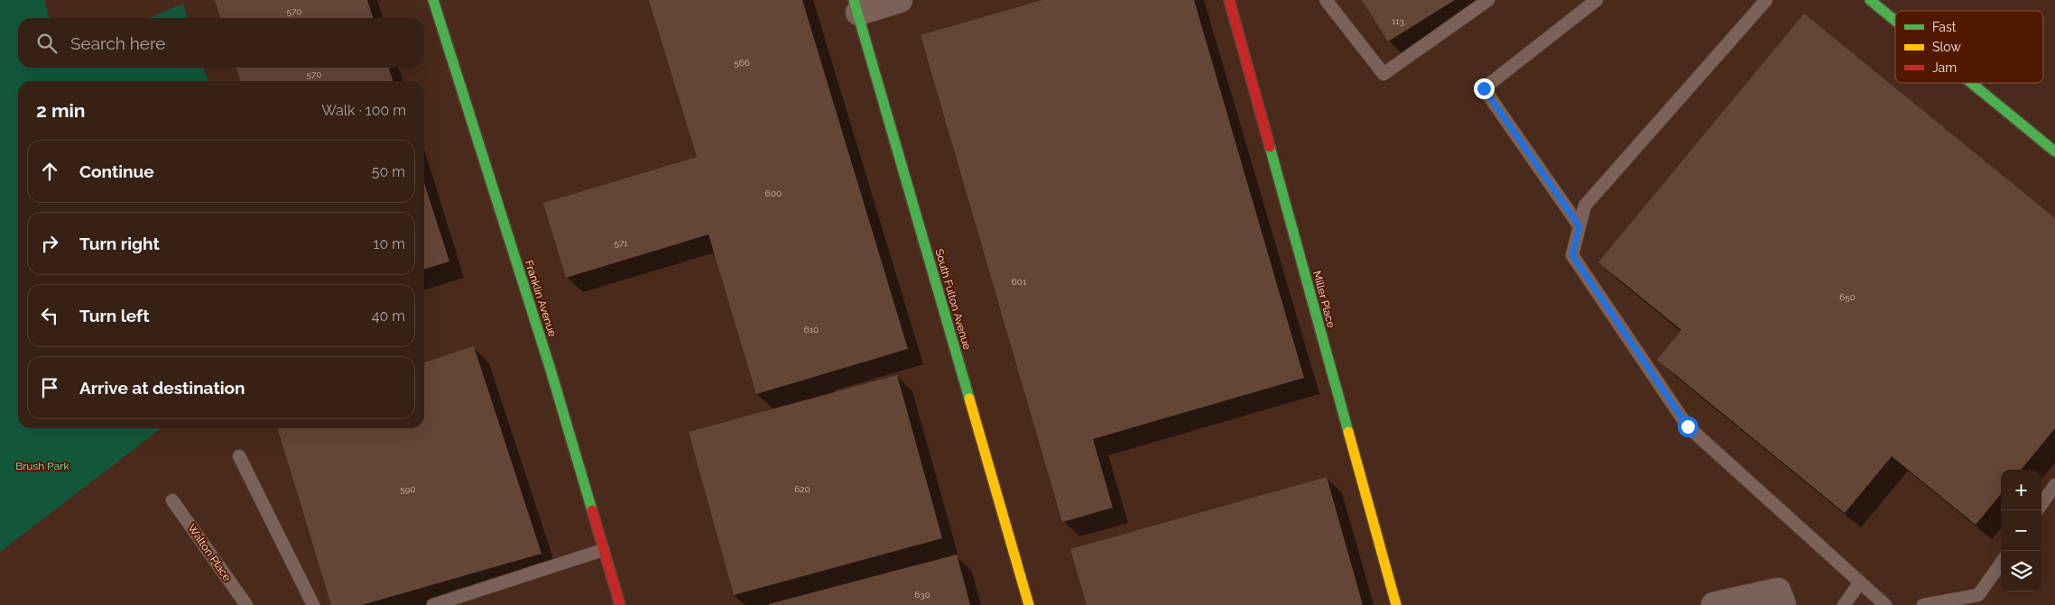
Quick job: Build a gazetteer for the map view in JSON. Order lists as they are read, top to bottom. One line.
{"streets":{"street":["Franklin Avenue","South Fulton Avenue","Miller Place"],"lane":["Walton Place"]},"parks":["Brush Park"],"house_numbers":["570","113","566","570","600","571","601","650","610","590","620","630"],"legend":["Fast","Slow","Jam"],"page":{"search":"Search here","heading":["2 min","Walk · 100 m"],"list":[["Continue","50 m"],["Turn right","10 m"],["Turn left","40 m"],"Arrive at destination"],"map_buttons":["+","−"]}}
